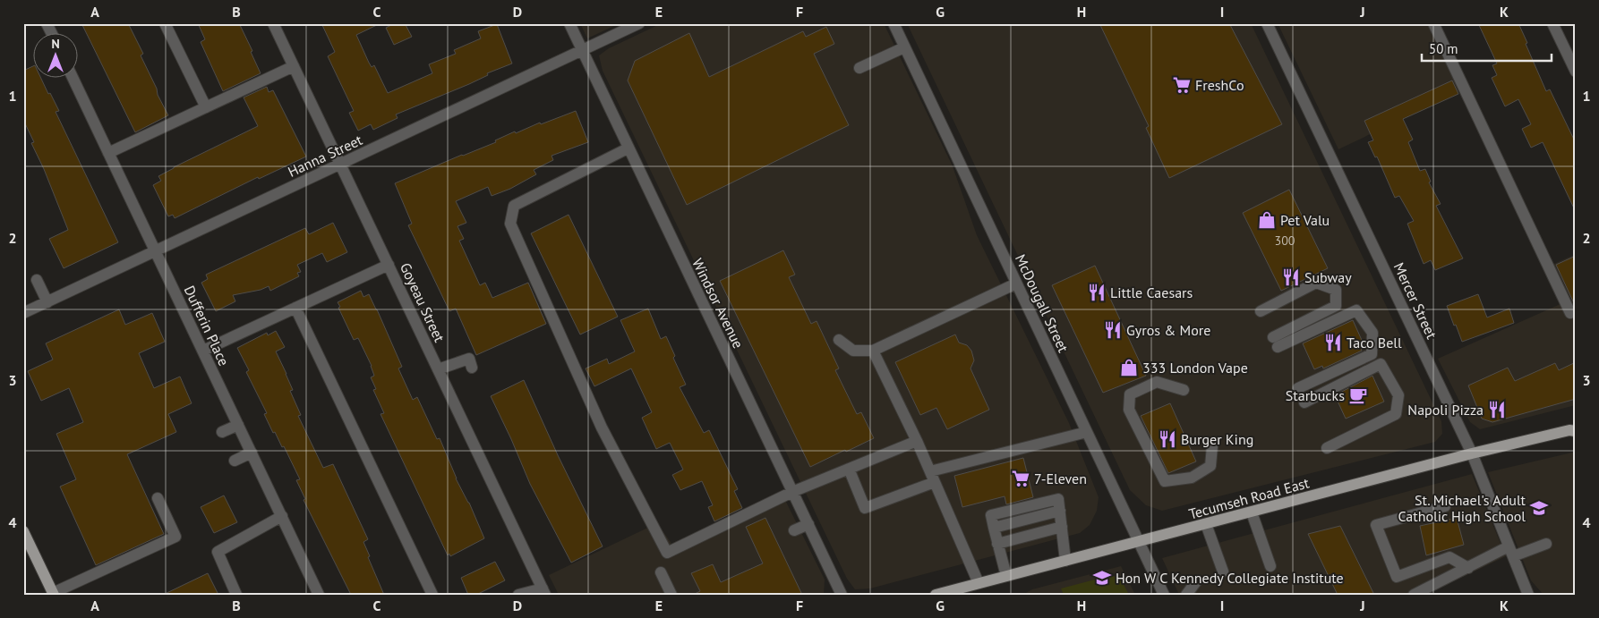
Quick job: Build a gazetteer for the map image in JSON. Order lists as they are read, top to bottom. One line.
{"streets":{"main road":["Tecumseh Road East"],"street":["Hanna Street","Mercer Street","Goyeau Street","Windsor Avenue","McDougall Street","Dufferin Place"]},"crossings":[["Hanna Street","Goyeau Street"],["Hanna Street","Windsor Avenue"],["Hanna Street","Dufferin Place"],["Mercer Street","Tecumseh Road East"],["McDougall Street","Tecumseh Road East"]],"places":{"supermarket":["FreshCo","7-Eleven"],"shop":["Pet Valu","333 London Vape"],"restaurant":["Subway","Little Caesars","Gyros & More","Taco Bell","Napoli Pizza","Burger King"],"cafe":["Starbucks"],"school or university":["St. Michael's Adult Catholic High School","Hon W C Kennedy Collegiate Institute"]},"house_numbers":["300"],"scale_bar":"50 m","north":"top","grid":{"columns":["A","B","C","D","E","F","G","H","I","J","K"],"rows":["1","2","3","4"]}}
